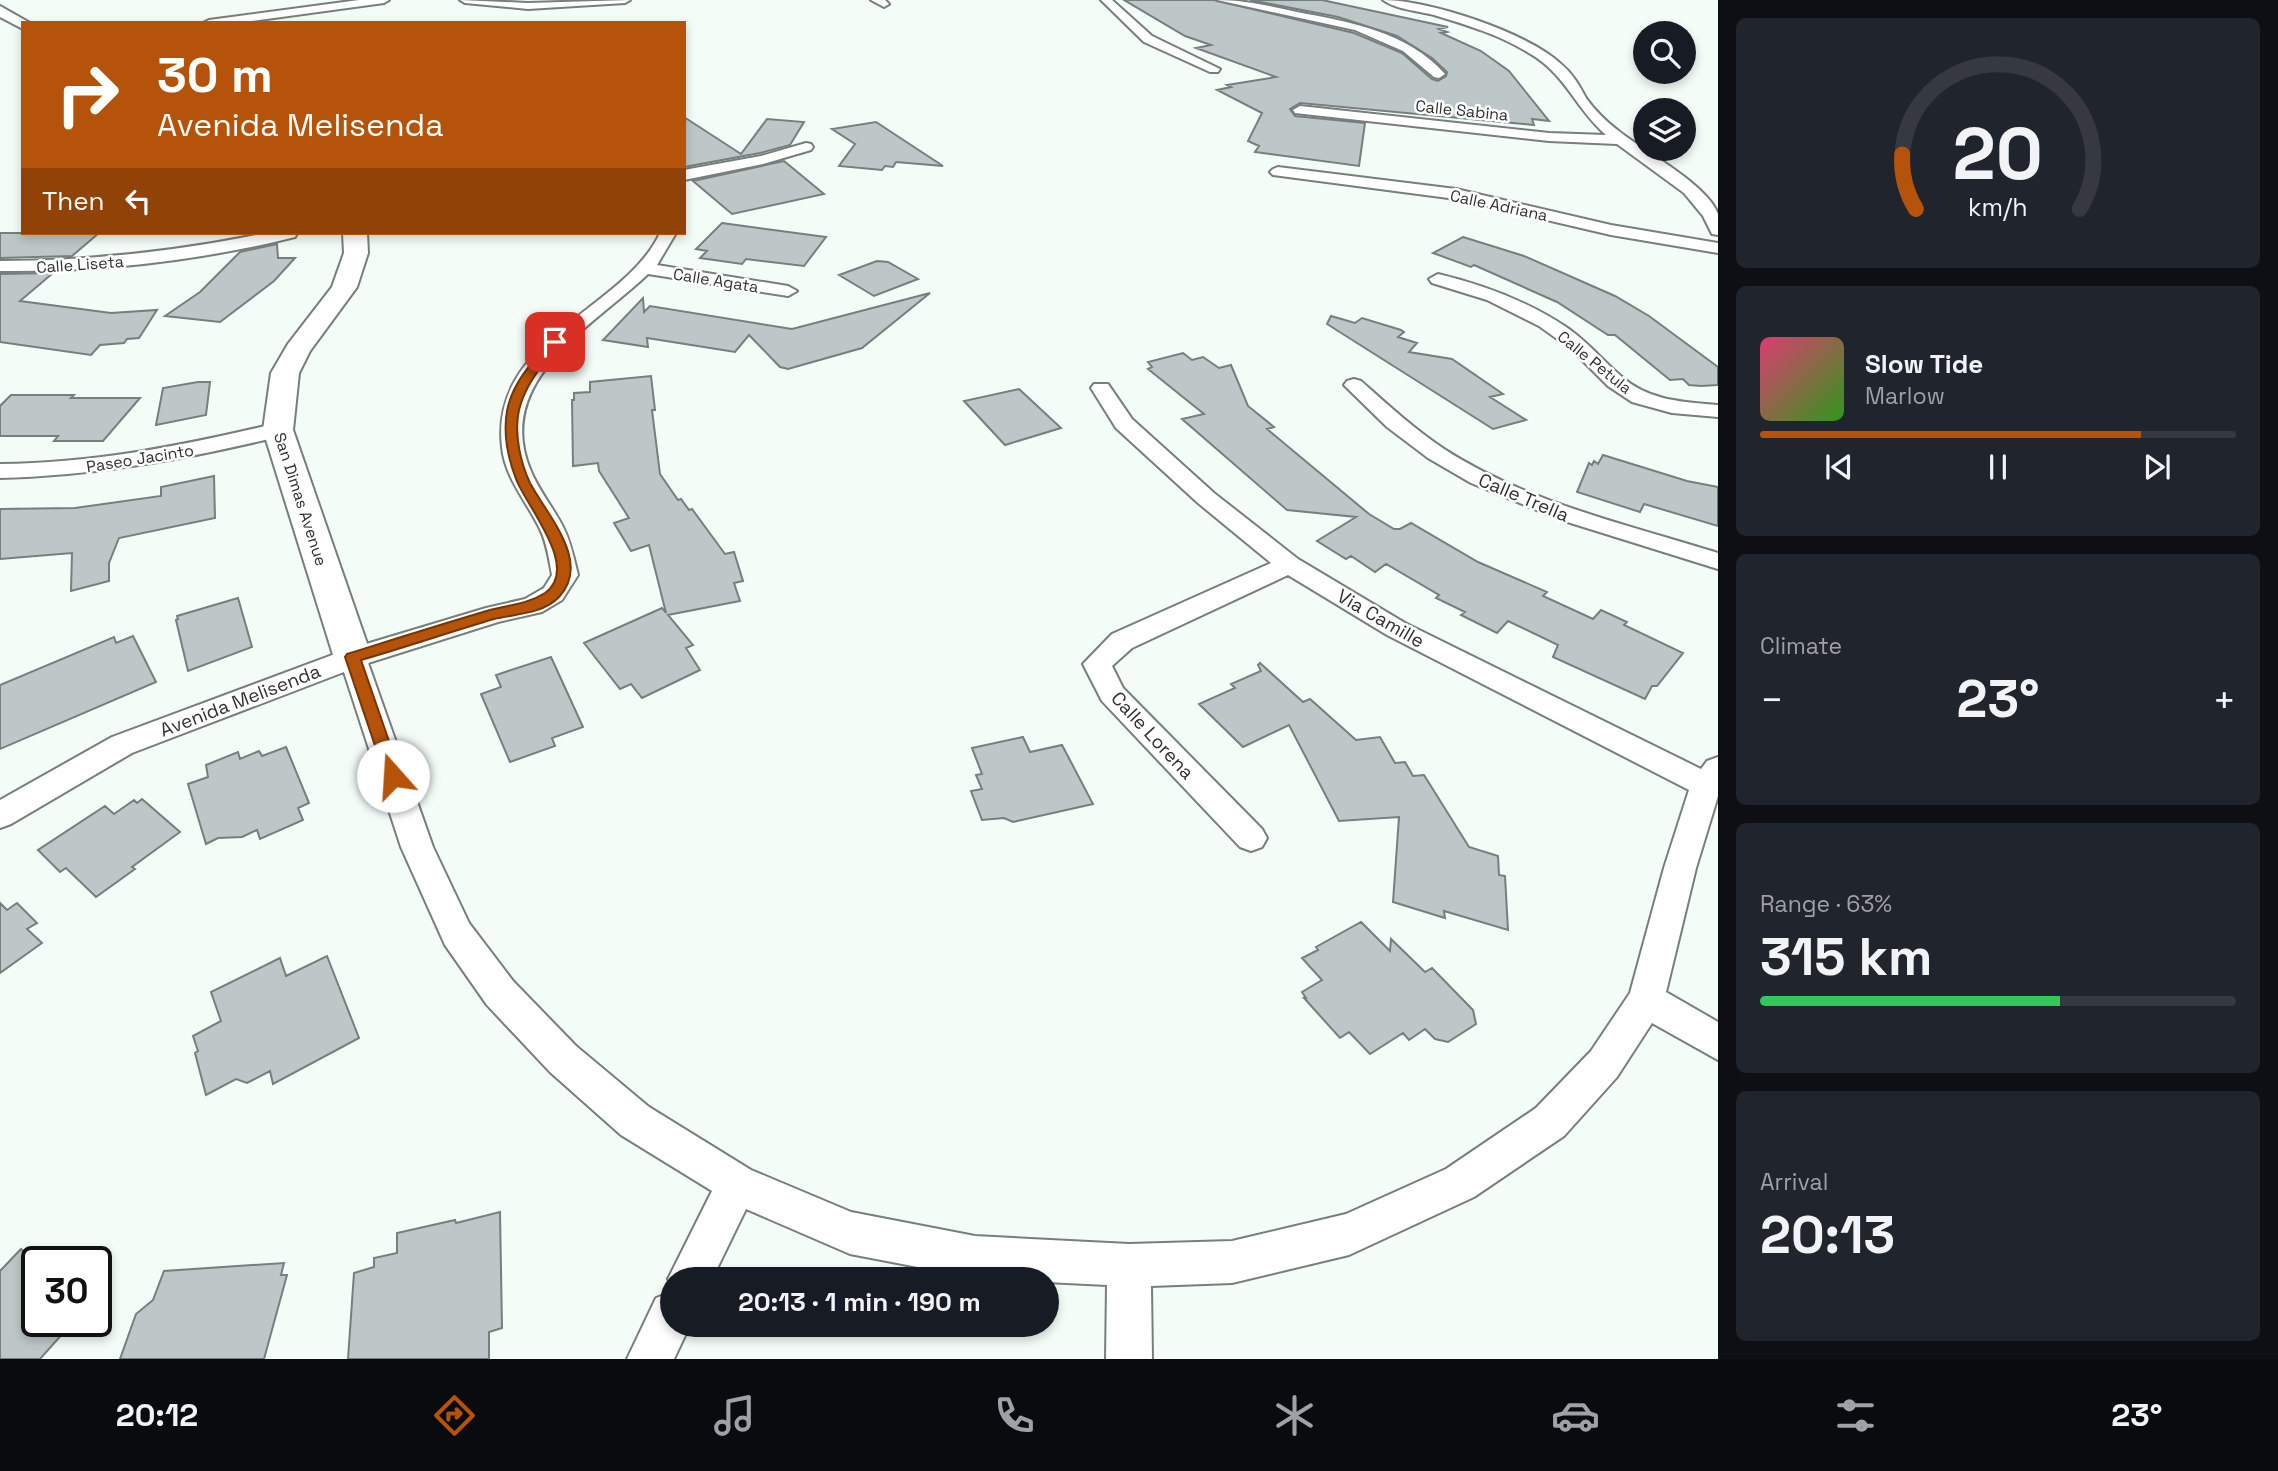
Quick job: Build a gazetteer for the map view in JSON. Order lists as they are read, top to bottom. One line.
{"streets":{"street":["Calle Sabina","Calle Adriana","Calle Liseta","Calle Agata","Calle Petula","Paseo Jacinto","Calle Trella","San Dimas Avenue","Via Camille","Avenida Melisenda","Calle Lorena"]},"crossings":[["Calle Agata","Avenida Melisenda"],["Paseo Jacinto","San Dimas Avenue"],["San Dimas Avenue","Avenida Melisenda"],["Via Camille","Calle Lorena"]],"page":{"turn":["30 m","Avenida Melisenda"],"then":"Then","song":["Slow Tide","Marlow"],"tile":["Climate",["Range · 63%","315 km"],["Arrival","20:13"]],"heat":["−","23°","+"],"limit":"30","trip":"20:13 · 1 min · 190 m","tabs":["20:12","23°"],"gauge":["20","km/h"]}}
